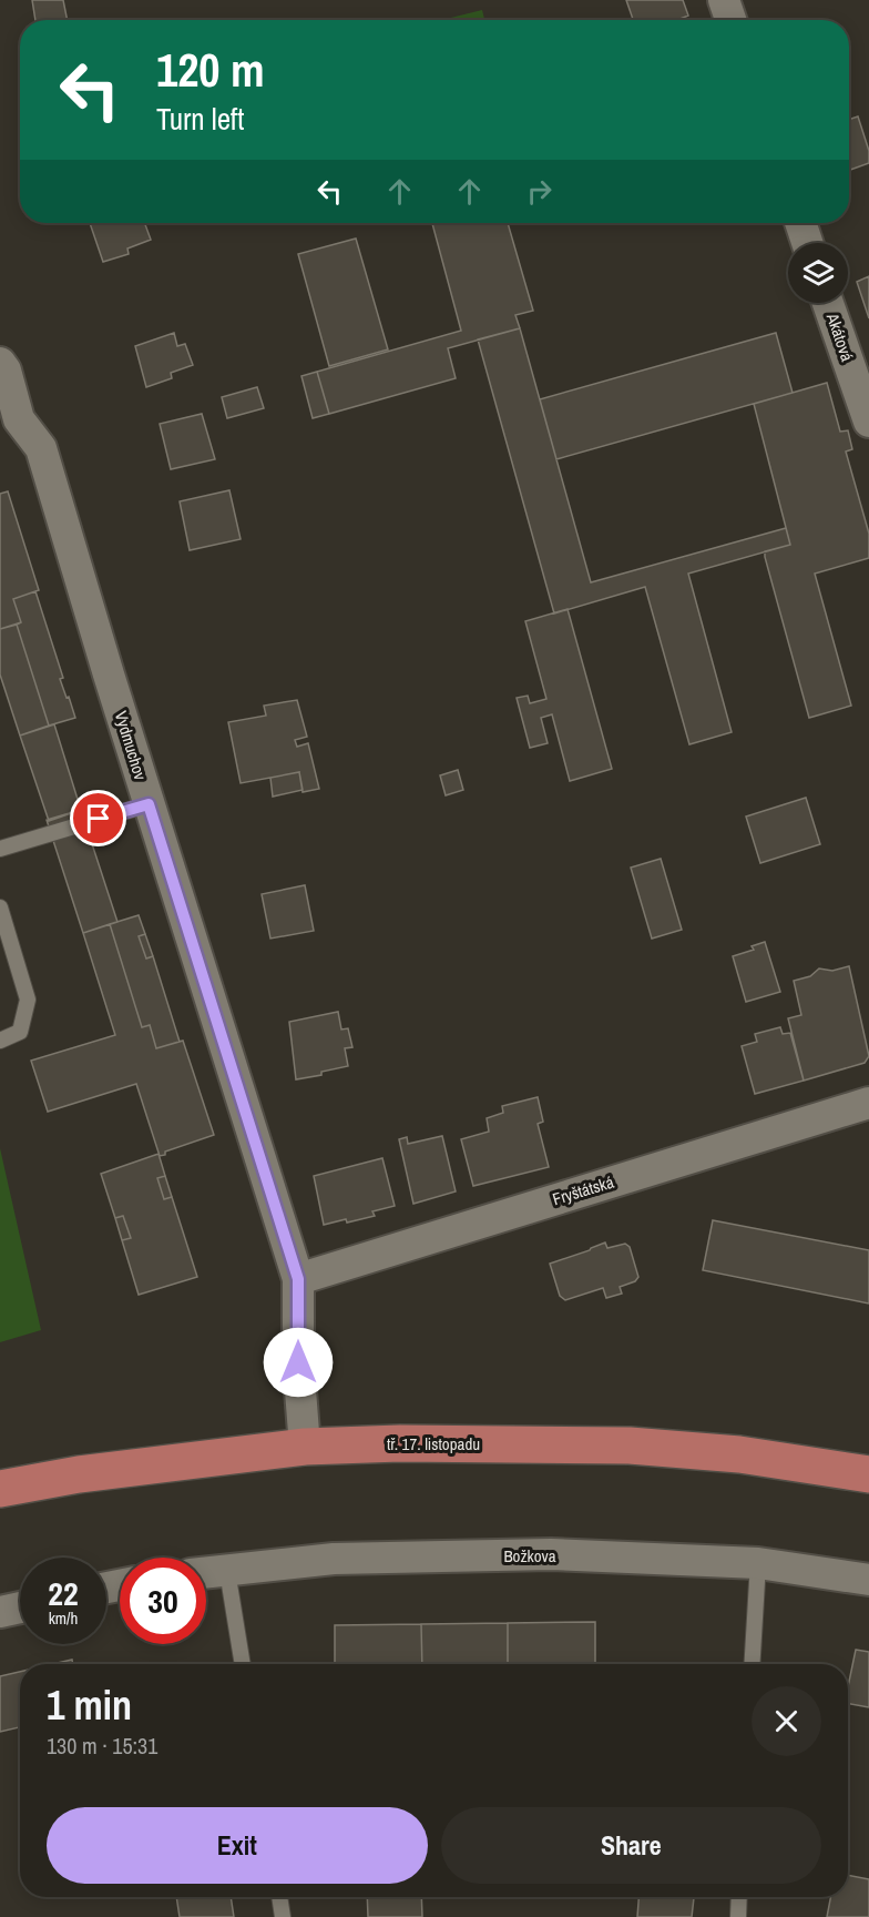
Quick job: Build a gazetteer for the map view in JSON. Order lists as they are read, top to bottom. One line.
{"streets":{"main road":["tř. 17. listopadu"],"street":["Akátová","Vydmuchov","Fryštátská","Božkova"]},"crossings":[["Vydmuchov","Fryštátská"],["Vydmuchov","tř. 17. listopadu"]],"page":{"turn":["120 m","Turn left"],"speed":"22 km/h","limit":"30","heading":["1 min","130 m · 15:31"],"buttons":["Exit","Share"]}}
